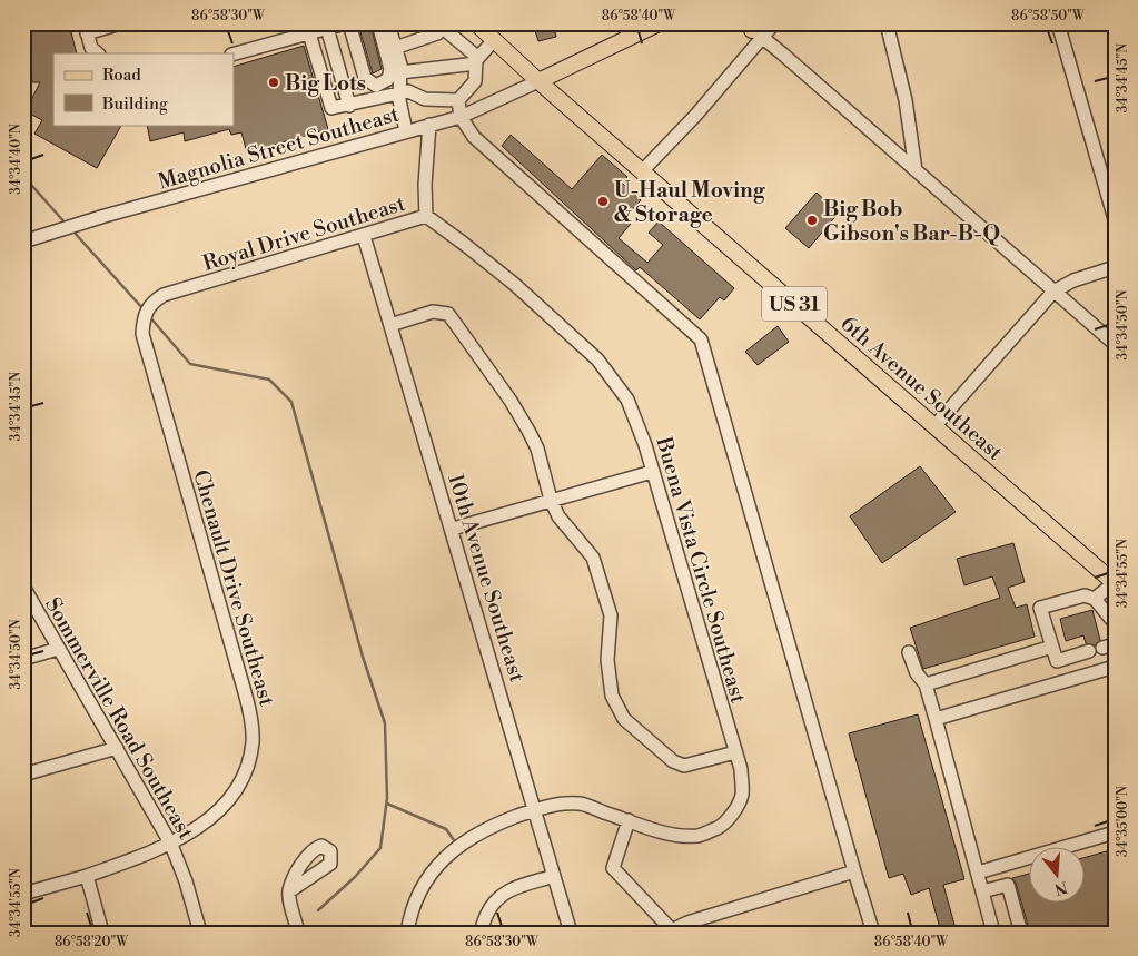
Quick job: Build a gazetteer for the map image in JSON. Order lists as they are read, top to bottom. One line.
{"streets":{"main road":["US 31","6th Avenue Southeast"],"street":["Magnolia Street Southeast","Royal Drive Southeast","Buena Vista Circle Southeast","10th Avenue Southeast","Chenault Drive Southeast","Sommerville Road Southeast"]},"crossings":[["Magnolia Street Southeast","Royal Drive Southeast"],["Magnolia Street Southeast","6th Avenue Southeast"],["Royal Drive Southeast","Buena Vista Circle Southeast"],["Royal Drive Southeast","10th Avenue Southeast"],["Royal Drive Southeast","Chenault Drive Southeast"],["Buena Vista Circle Southeast","10th Avenue Southeast"],["Chenault Drive Southeast","Sommerville Road Southeast"]],"places":["Big Lots","U-Haul Moving & Storage","Big Bob Gibson's Bar-B-Q"],"legend":["Road","Building"],"north":"bottom","coordinates":["86°58'30\"W","86°58'40\"W","86°58'50\"W","34°34'45\"N","34°34'40\"N","34°34'50\"N","34°34'55\"N","34°35'00\"N","86°58'20\"W"]}
